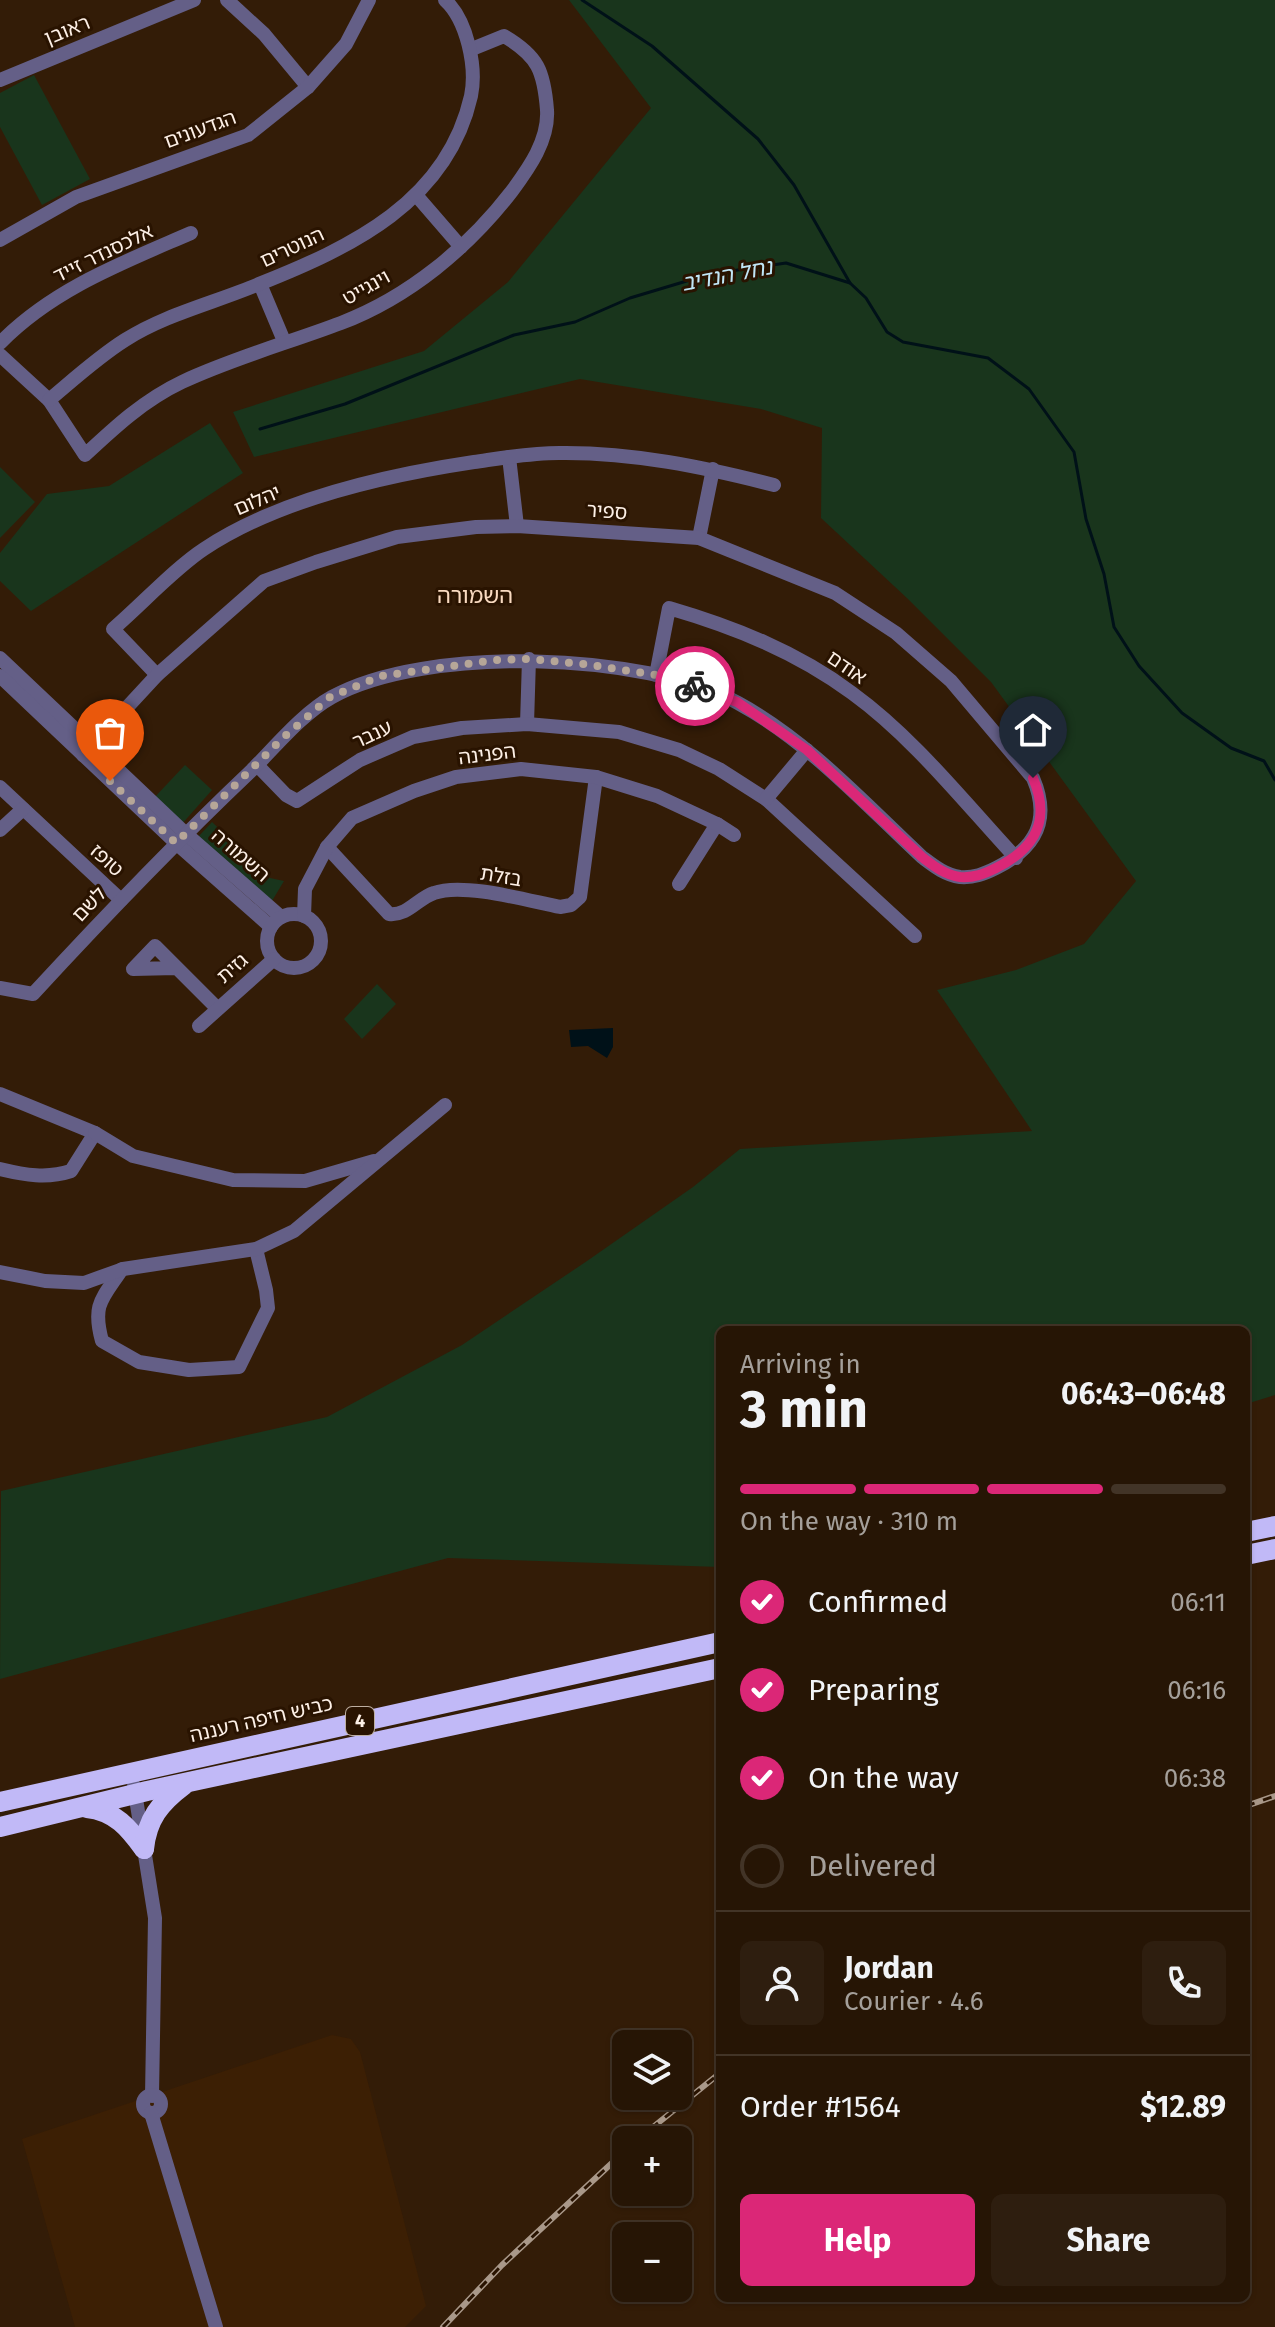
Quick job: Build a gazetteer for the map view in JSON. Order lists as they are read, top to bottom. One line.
{"streets":{"highway":["כביש חיפה רעננה","4"],"street":["ראובן","הגדעונים","הנוטרים","אלכסנדר זייד","וינגייט","יהלום","ספיר","אודם","ענבר","הפנינה","השמורה","טופז","בזלת","לשם","גזית"]},"crossings":[["הנוטרים","וינגייט"],["יהלום","ספיר"],["ספיר","אודם"],["ספיר","השמורה"],["ספיר","לשם"],["אודם","לשם"],["ענבר","לשם"],["הפנינה","השמורה"],["הפנינה","בזלת"],["הפנינה","גזית"],["השמורה","לשם"],["השמורה","גזית"],["טופז","לשם"]],"districts":["השמורה"],"water":["נחל הנדיב"],"page":{"heading":["3 min","Arriving in","06:43–06:48"],"panel":["Jordan","Courier · 4.6","Order #1564","$12.89"],"bar":"On the way · 310 m","list":[["Confirmed","06:11"],["Preparing","06:16"],["On the way","06:38"],"Delivered"],"map_buttons":["+","−"],"buttons":["Help","Share"]}}
